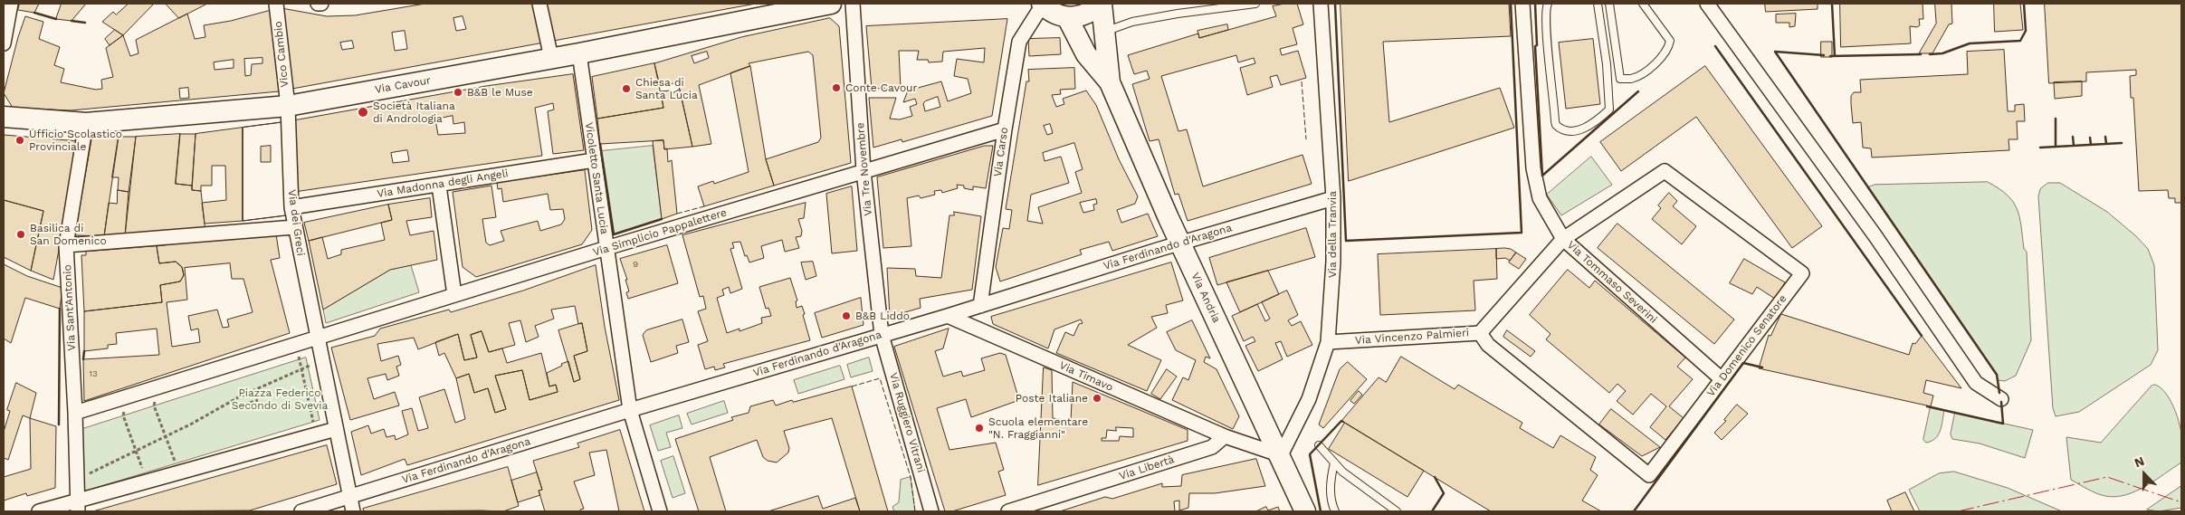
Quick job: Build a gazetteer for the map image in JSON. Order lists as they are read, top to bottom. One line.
{"streets":{"street":["Vico Cambio","Via Cavour","Via Carso","Via Tre Novembre","Vicoletto Santa Lucia","Via Madonna degli Angeli","Via dei Greci","Via Simplicio Pappalettere","Via della Tranvia","Via Ferdinando d'Aragona","Via Tommaso Severini","Via Andria","Via Sant'Antonio","Via Vincenzo Palmieri","Via Domenico Senatore","Via Timavo","Via Ruggiero Vitrani","Via Libertà"]},"crossings":[["Vico Cambio","Via Cavour"],["Vico Cambio","Via dei Greci"],["Via Cavour","Vicoletto Santa Lucia"],["Via Cavour","Via dei Greci"],["Via Cavour","Via Sant'Antonio"],["Via Carso","Via Simplicio Pappalettere"],["Via Carso","Via Ferdinando d'Aragona"],["Via Tre Novembre","Via Simplicio Pappalettere"],["Via Tre Novembre","Via Ferdinando d'Aragona"],["Via Tre Novembre","Via Ruggiero Vitrani"],["Vicoletto Santa Lucia","Via Madonna degli Angeli"],["Vicoletto Santa Lucia","Via Simplicio Pappalettere"],["Vicoletto Santa Lucia","Via Ferdinando d'Aragona"],["Via Madonna degli Angeli","Via dei Greci"],["Via dei Greci","Via Simplicio Pappalettere"],["Via della Tranvia","Via Ferdinando d'Aragona"],["Via della Tranvia","Via Andria"],["Via della Tranvia","Via Vincenzo Palmieri"],["Via Ferdinando d'Aragona","Via Andria"],["Via Ferdinando d'Aragona","Via Timavo"],["Via Ferdinando d'Aragona","Via Ruggiero Vitrani"],["Via Tommaso Severini","Via Vincenzo Palmieri"],["Via Tommaso Severini","Via Domenico Senatore"],["Via Vincenzo Palmieri","Via Domenico Senatore"],["Via Timavo","Via Libertà"]],"parks":["Piazza Federico Secondo di Svevia"],"places":["Conte Cavour","Chiesa di Santa Lucia","B&B le Muse","Società Italiana di Andrologia","Ufficio Scolastico Provinciale","Basilica di San Domenico","B&B Liddo","Poste Italiane","Scuola elementare \"N. Fraggianni\""],"house_numbers":["9","13"],"north":"top"}
